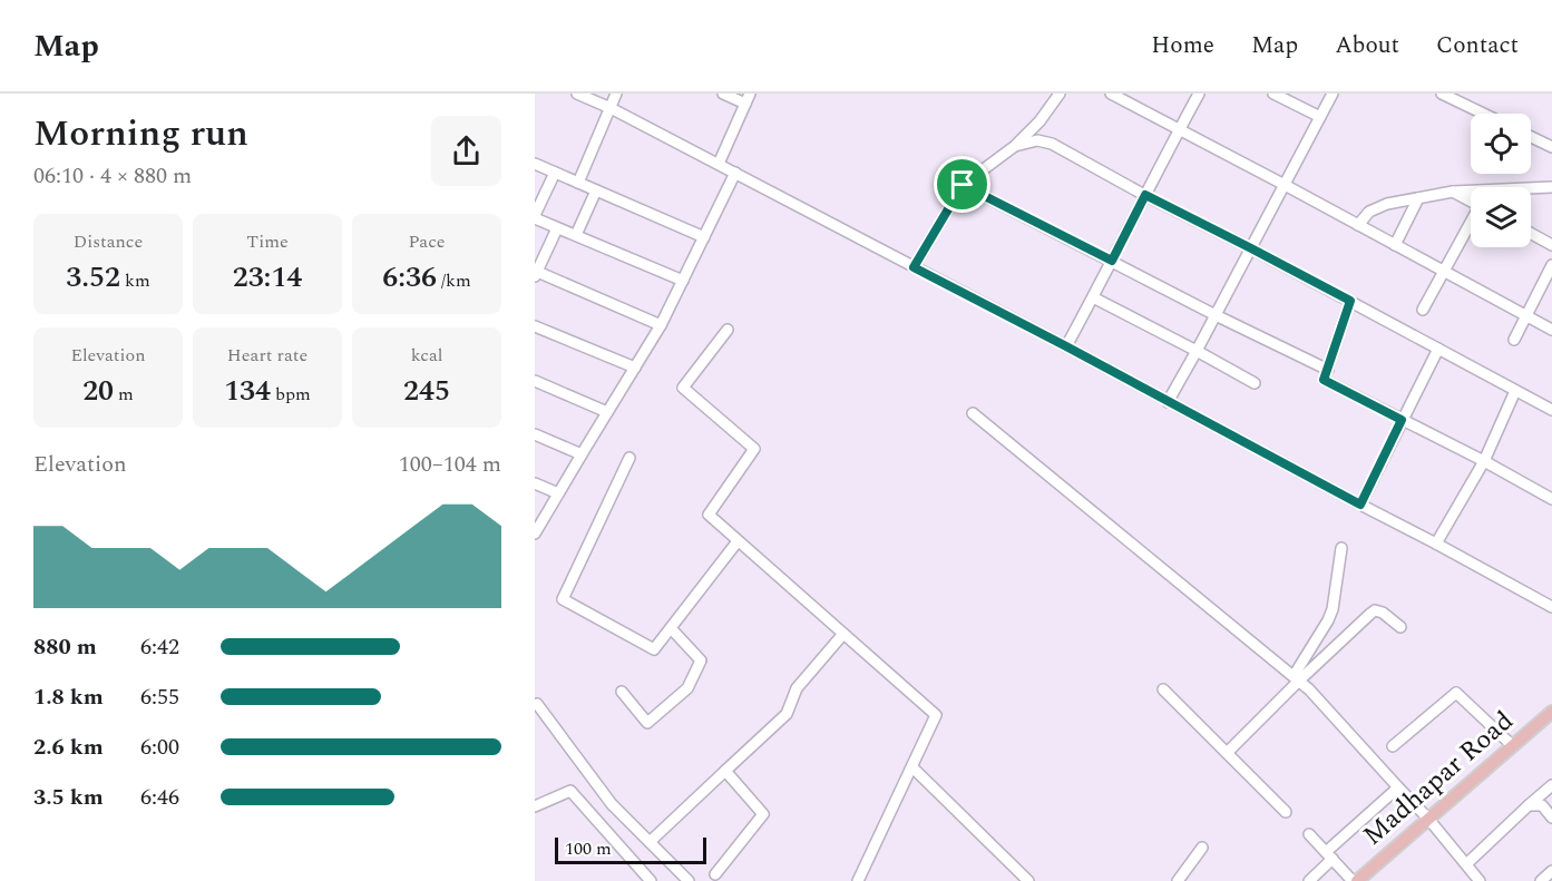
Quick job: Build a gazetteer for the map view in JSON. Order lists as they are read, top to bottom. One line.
{"streets":{"main road":["Madhapar Road"]},"scale_bar":"100 m","page":{"header":"Map","nav":["Home","Map","About","Contact"],"heading":["Morning run","06:10 · 4 × 880 m"],"stats":[["Distance","3.52 km"],["Time","23:14"],["Pace","6:36 /km"],["Elevation","20 m"],["Heart rate","134 bpm"],["kcal","245"]],"chart":["Elevation","100–104 m"],"list":[{"name":"880 m","note":"6:42"},{"name":"1.8 km","note":"6:55"},{"name":"2.6 km","note":"6:00"},{"name":"3.5 km","note":"6:46"}],"scale":"100 m"}}
